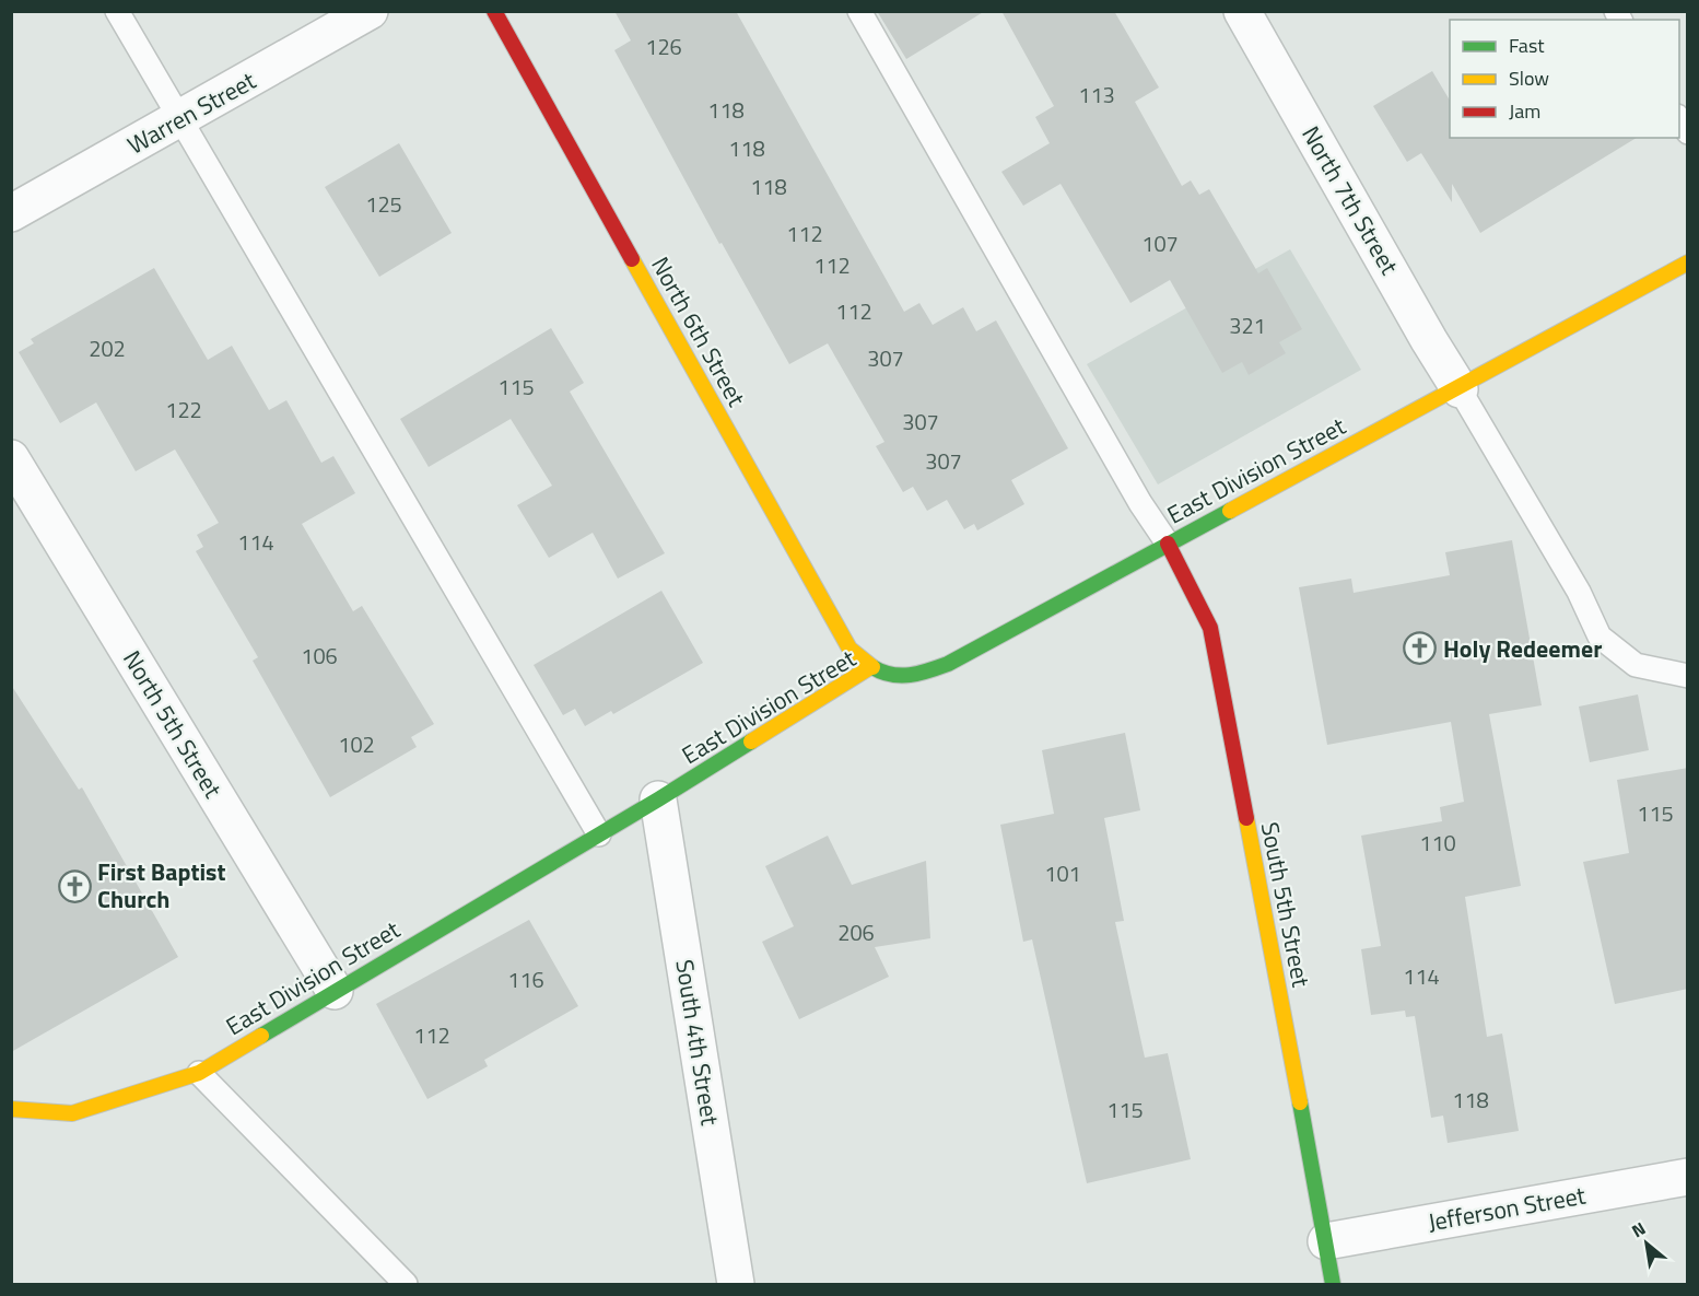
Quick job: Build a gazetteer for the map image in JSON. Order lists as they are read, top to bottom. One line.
{"streets":{"street":["Warren Street","North 7th Street","North 6th Street","East Division Street","North 5th Street","South 5th Street","South 4th Street","Jefferson Street"]},"crossings":[["North 7th Street","East Division Street"],["North 6th Street","East Division Street"],["East Division Street","North 5th Street"],["East Division Street","South 5th Street"],["East Division Street","South 4th Street"],["South 5th Street","Jefferson Street"]],"places":{"church":["Holy Redeemer","First Baptist Church"]},"house_numbers":["126","113","118","118","118","125","112","107","112","112","321","202","307","115","122","307","307","114","106","102","115","110","101","206","114","116","112","118","115"],"legend":["Fast","Slow","Jam"],"north":"top left"}
